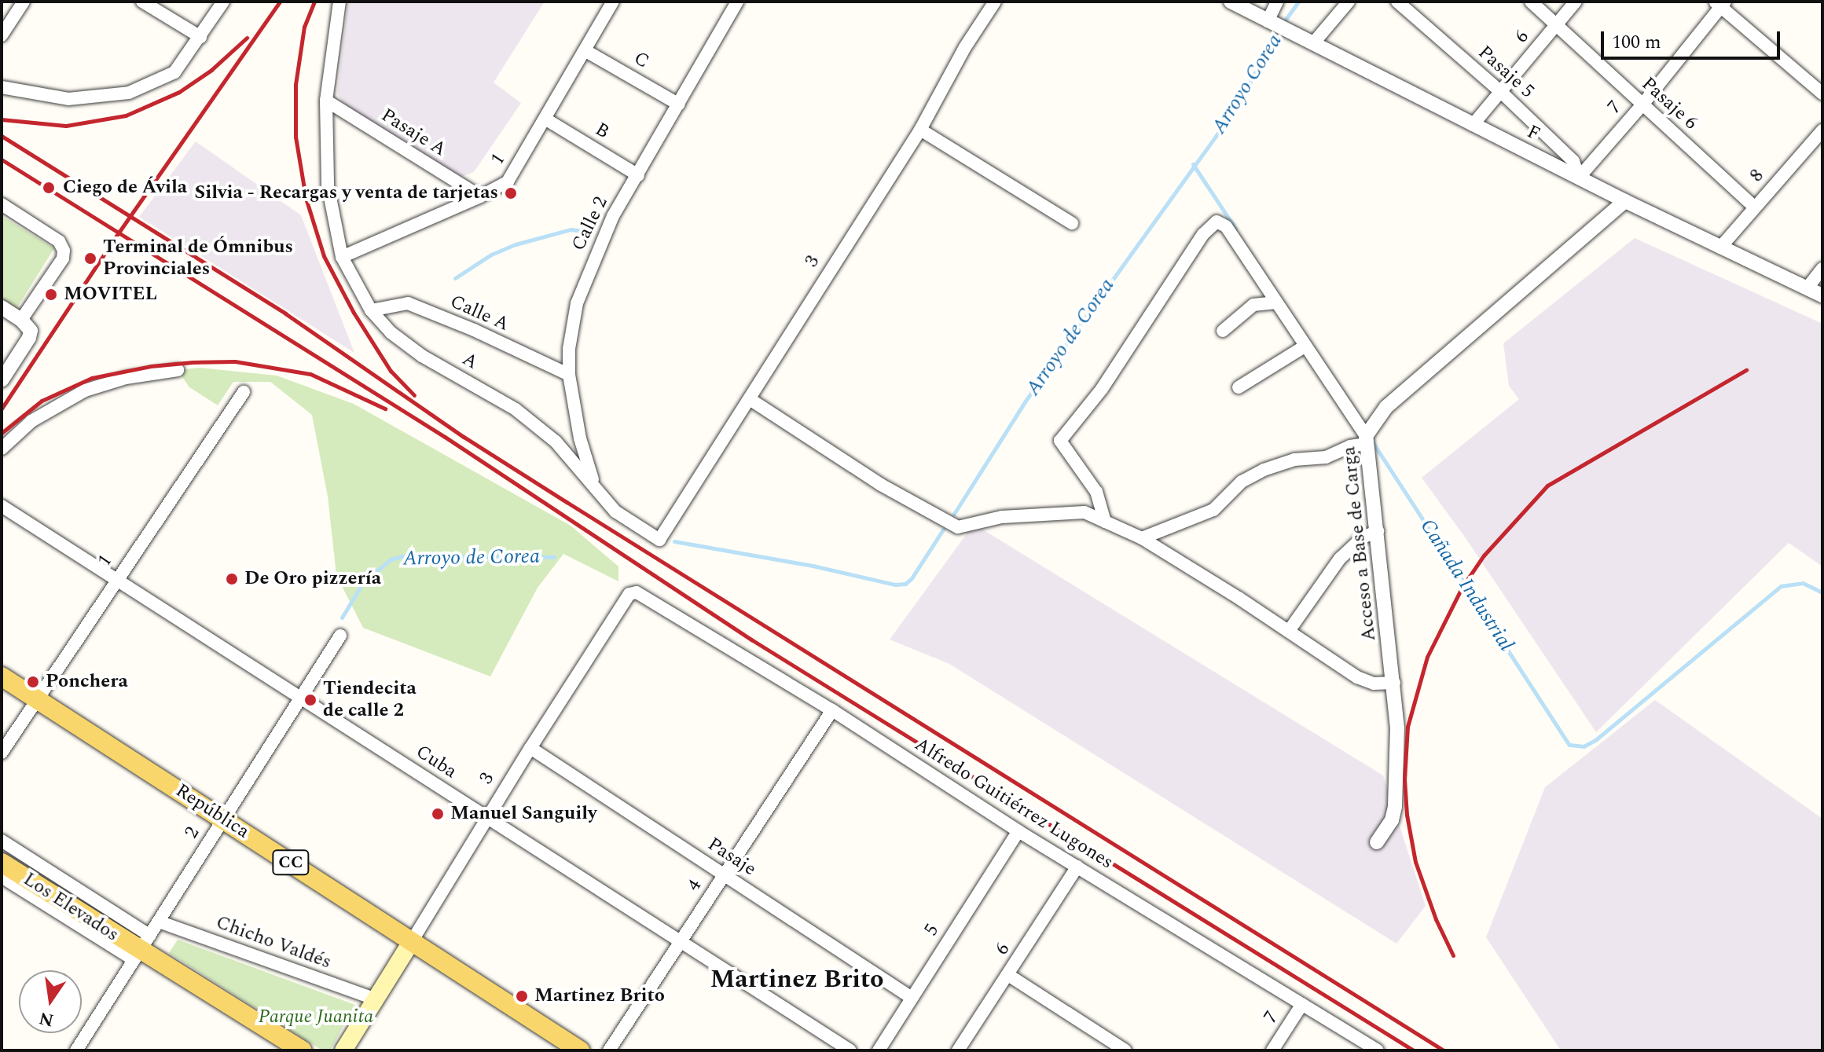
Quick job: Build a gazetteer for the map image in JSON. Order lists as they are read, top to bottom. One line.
{"streets":{"main road":["3","República","CC","Los Elevados"],"street":["6","C","Pasaje 5","Pasaje 6","7","B","Pasaje A","F","1","8","Calle 2","Calle A","A","Acceso a Base de Carga","Cuba","Alfredo Guitiérrez Lugones","2","Pasaje","4","5","Chicho Valdés"]},"crossings":[["6","Pasaje 5"],["6","Pasaje 6"],["6","F"],["6","Alfredo Guitiérrez Lugones"],["C","1"],["C","Calle 2"],["Pasaje 5","7"],["Pasaje 5","F"],["Pasaje 6","7"],["Pasaje 6","8"],["7","F"],["7","Alfredo Guitiérrez Lugones"],["B","1"],["B","Calle 2"],["Pasaje A","1"],["Pasaje A","A"],["F","8"],["F","Acceso a Base de Carga"],["1","A"],["1","Cuba"],["1","República"],["Calle 2","Calle A"],["Calle 2","A"],["3","A"],["3","Cuba"],["3","Alfredo Guitiérrez Lugones"],["3","República"],["3","Pasaje"],["3","Chicho Valdés"],["Calle A","A"],["Cuba","2"],["Cuba","4"],["Alfredo Guitiérrez Lugones","4"],["Alfredo Guitiérrez Lugones","5"],["República","2"],["2","Los Elevados"],["2","Chicho Valdés"],["Pasaje","4"],["Pasaje","5"]],"districts":["Martinez Brito"],"water":["Arroyo Corea","Arroyo de Corea","Cañada Industrial"],"parks":["Parque Juanita"],"places":["Ciego de Ávila","Silvia - Recargas y venta de tarjetas","Terminal de Ómnibus Provinciales","MOVITEL","De Oro pizzería","Ponchera","Tiendecita de calle 2","Manuel Sanguily","Martinez Brito"],"scale_bar":"100 m","north":"bottom"}
